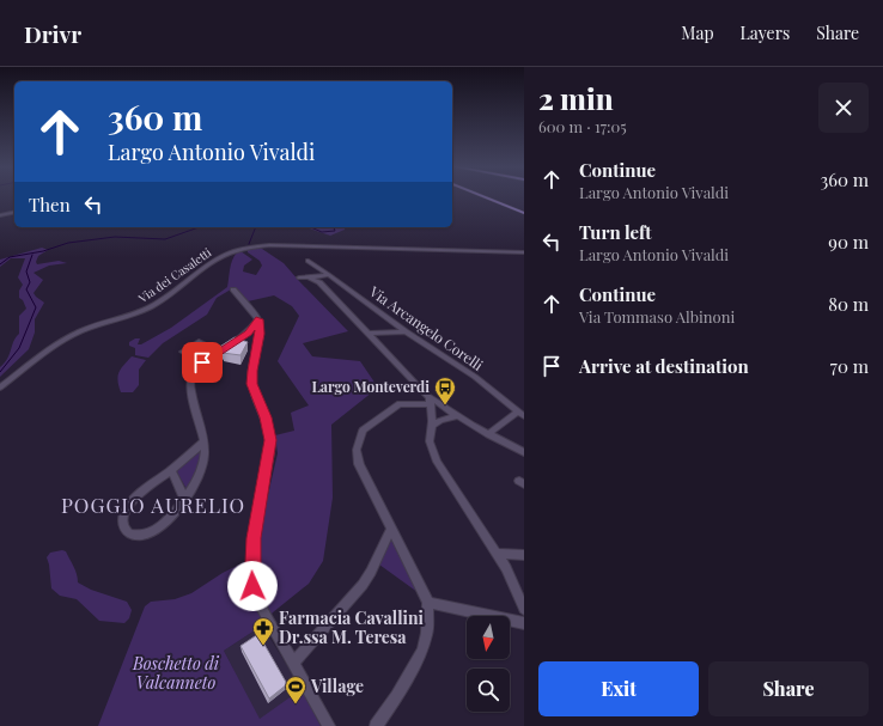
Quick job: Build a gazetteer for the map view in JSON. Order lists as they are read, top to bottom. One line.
{"streets":{"street":["Via dei Casaletti","Via Arcangelo Corelli"]},"districts":["POGGIO AURELIO"],"parks":["Boschetto di Valcanneto"],"places":{"bus stop":["Largo Monteverdi"],"pharmacy":["Farmacia Cavallini Dr.ssa M. Teresa"],"sports":["Village"]},"north":"bottom","page":{"header":"Drivr","nav":["Map","Layers","Share"],"heading":["2 min","600 m · 17:05"],"turn":["360 m","Largo Antonio Vivaldi"],"list":[{"name":"Continue","note":"Largo Antonio Vivaldi","value":"360 m"},{"name":"Turn left","note":"Largo Antonio Vivaldi","value":"90 m"},{"name":"Continue","note":"Via Tommaso Albinoni","value":"80 m"},{"name":"Arrive at destination","value":"70 m"}],"then":"Then","buttons":["Exit","Share"]}}
